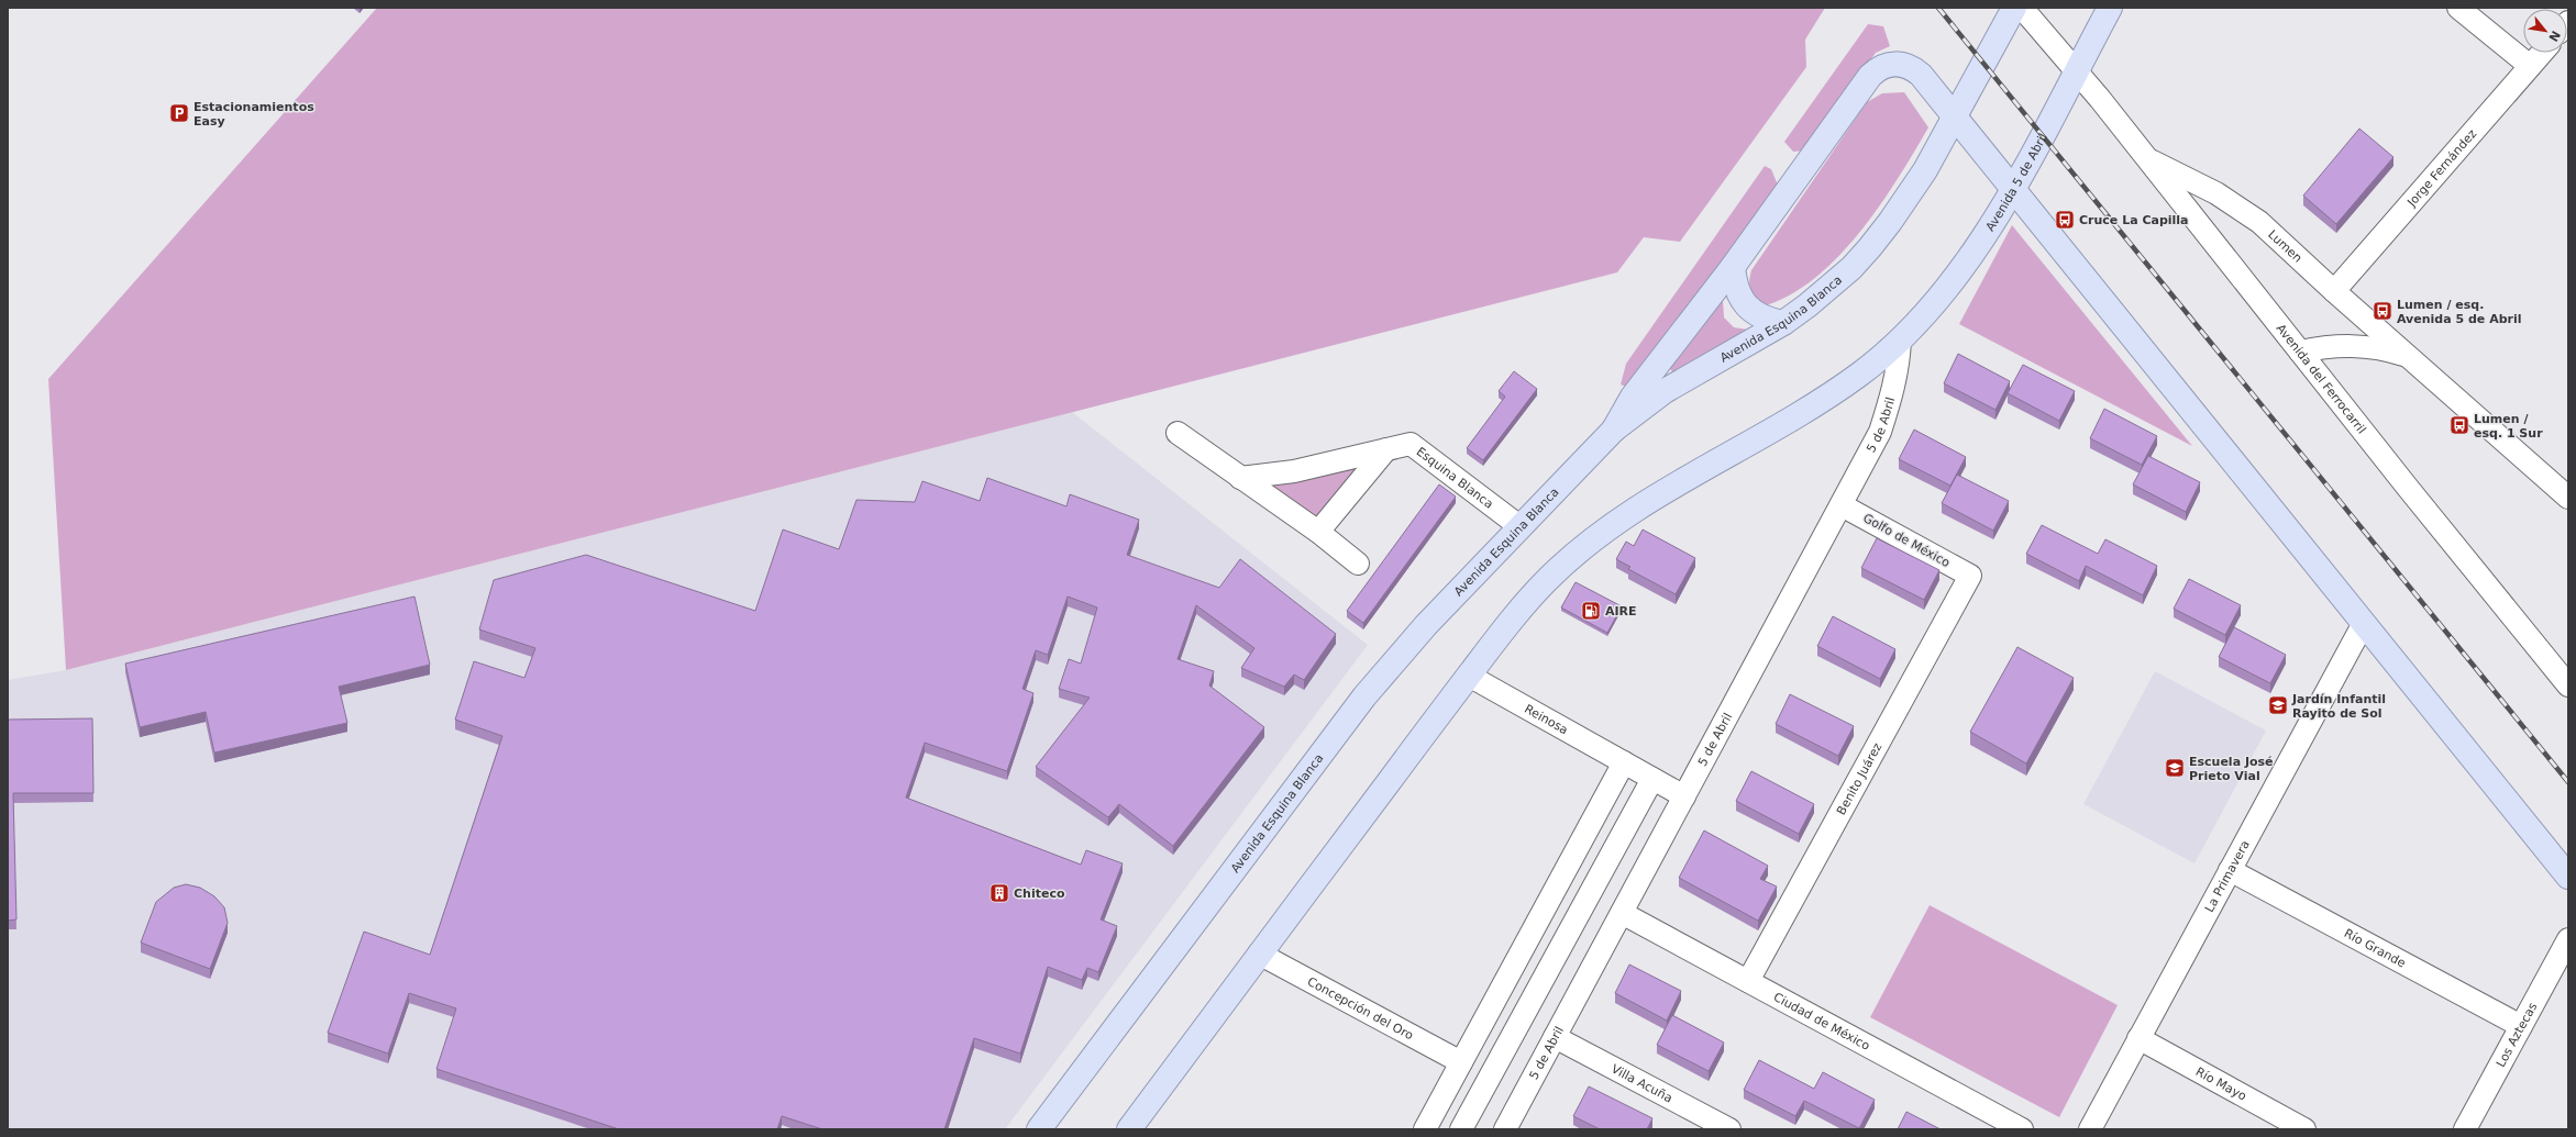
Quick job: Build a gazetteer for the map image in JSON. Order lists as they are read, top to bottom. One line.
{"streets":{"main road":["Avenida 5 de Abril","Avenida Esquina Blanca"],"street":["Jorge Fernández","Lumen","Avenida del Ferrocarril","5 de Abril","Esquina Blanca","Golfo de México","Reinosa","Benito Juárez","La Primavera","Río Grande","Concepción del Oro","Ciudad de México","Los Aztecas","Villa Acuña","Río Mayo"]},"crossings":[["Jorge Fernández","Lumen"],["Avenida 5 de Abril","Avenida del Ferrocarril"],["Avenida 5 de Abril","5 de Abril"],["Lumen","Avenida del Ferrocarril"],["Avenida Esquina Blanca","Esquina Blanca"],["5 de Abril","Golfo de México"],["5 de Abril","Reinosa"],["5 de Abril","Ciudad de México"],["5 de Abril","Villa Acuña"],["Golfo de México","Benito Juárez"],["Benito Juárez","Ciudad de México"],["La Primavera","Río Grande"],["La Primavera","Río Mayo"],["Río Grande","Los Aztecas"]],"places":{"parking":["Estacionamientos Easy"],"bus stop":["Cruce La Capilla","Lumen / esq. Avenida 5 de Abril","Lumen / esq. 1 Sur"],"fuel station":["AIRE"],"school or university":["Jardín Infantil Rayito de Sol","Escuela José Prieto Vial"],"building":["Chiteco"]},"north":"bottom right"}
